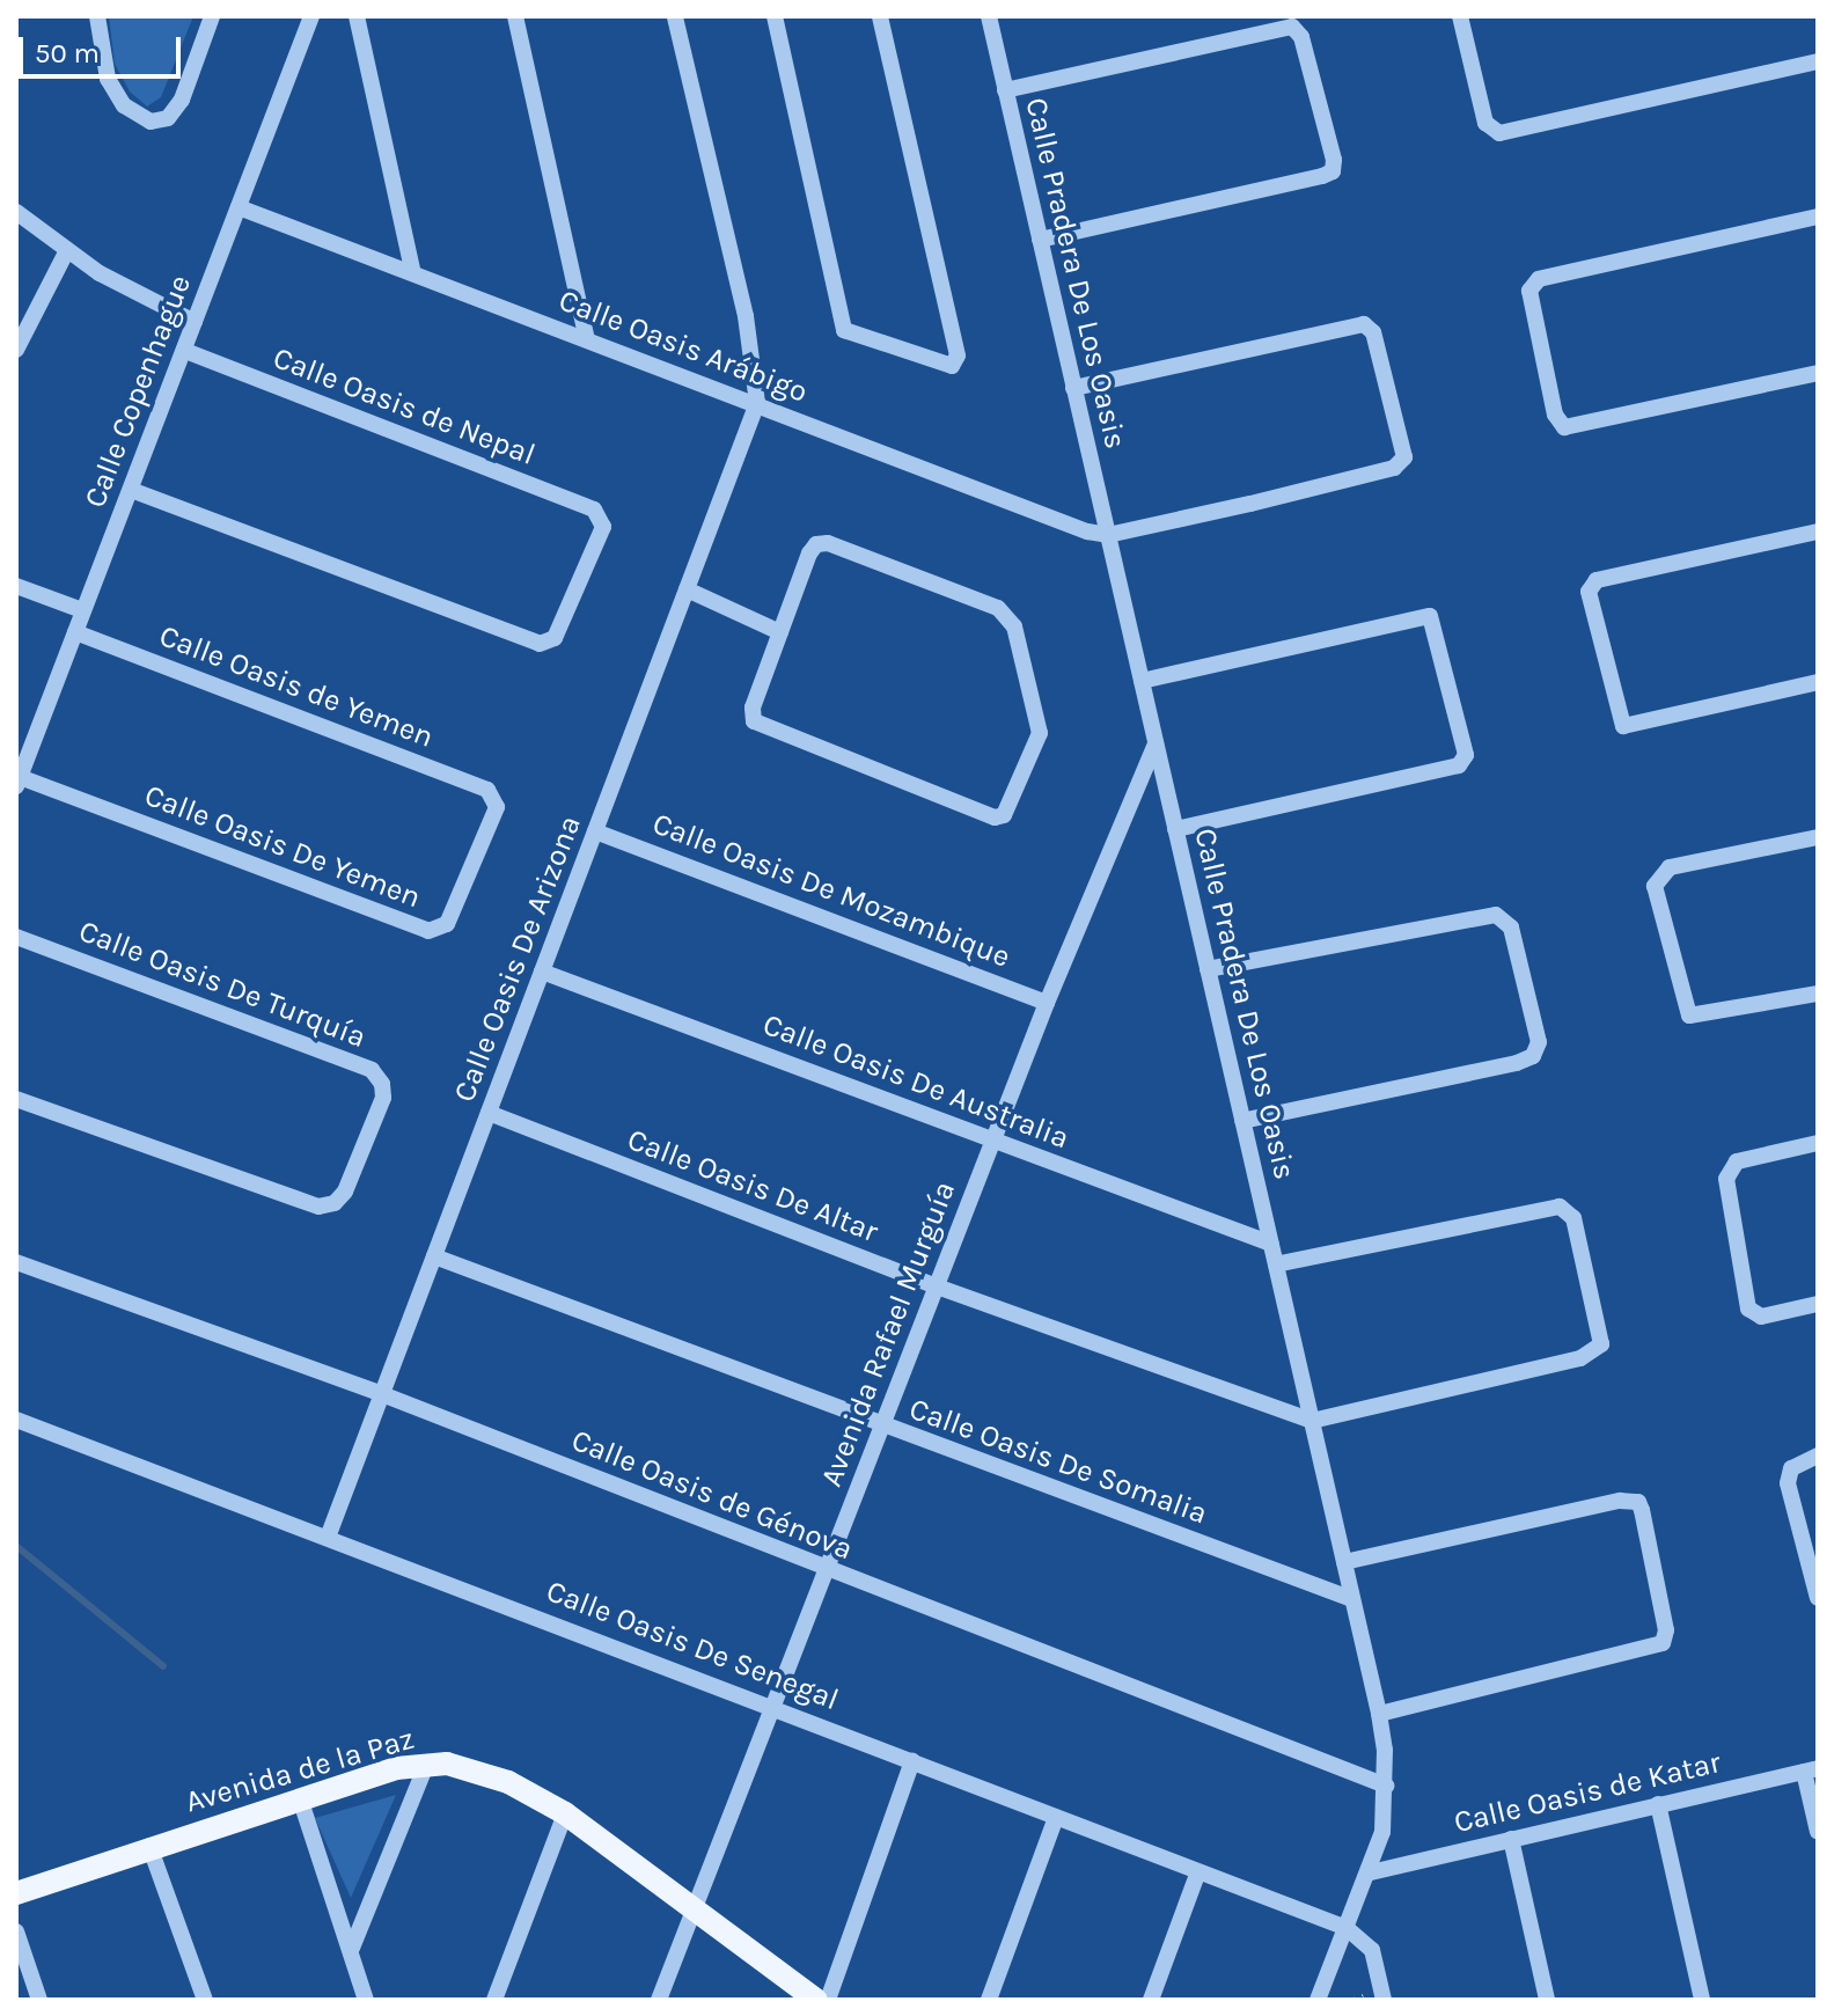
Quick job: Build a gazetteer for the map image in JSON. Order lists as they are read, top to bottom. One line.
{"streets":{"main road":["Avenida de la Paz"],"street":["Calle Pradera De Los Oasis","Calle Oasis Arábigo","Calle Copenhague","Calle Oasis de Nepal","Calle Oasis de Yemen","Calle Oasis De Yemen","Calle Oasis De Mozambique","Calle Oasis De Arizona","Calle Oasis De Turquía","Calle Oasis De Australia","Calle Oasis De Altar","Avenida Rafael Murguía","Calle Oasis De Somalia","Calle Oasis de Génova","Calle Oasis De Senegal","Calle Oasis de Katar"]},"crossings":[["Calle Pradera De Los Oasis","Calle Oasis Arábigo"],["Calle Pradera De Los Oasis","Calle Oasis De Australia"],["Calle Pradera De Los Oasis","Calle Oasis De Altar"],["Calle Pradera De Los Oasis","Avenida Rafael Murguía"],["Calle Pradera De Los Oasis","Calle Oasis De Somalia"],["Calle Pradera De Los Oasis","Calle Oasis de Génova"],["Calle Pradera De Los Oasis","Calle Oasis De Senegal"],["Calle Pradera De Los Oasis","Calle Oasis de Katar"],["Calle Oasis Arábigo","Calle Copenhague"],["Calle Oasis Arábigo","Calle Oasis De Arizona"],["Calle Copenhague","Calle Oasis de Nepal"],["Calle Copenhague","Calle Oasis de Yemen"],["Calle Copenhague","Calle Oasis De Yemen"],["Calle Oasis de Yemen","Calle Oasis De Yemen"],["Calle Oasis De Mozambique","Calle Oasis De Arizona"],["Calle Oasis De Mozambique","Avenida Rafael Murguía"],["Calle Oasis De Arizona","Calle Oasis De Australia"],["Calle Oasis De Arizona","Calle Oasis De Altar"],["Calle Oasis De Arizona","Calle Oasis De Somalia"],["Calle Oasis De Arizona","Calle Oasis de Génova"],["Calle Oasis De Arizona","Calle Oasis De Senegal"],["Calle Oasis De Australia","Avenida Rafael Murguía"],["Calle Oasis De Altar","Avenida Rafael Murguía"],["Avenida Rafael Murguía","Calle Oasis De Somalia"],["Avenida Rafael Murguía","Calle Oasis de Génova"],["Avenida Rafael Murguía","Calle Oasis De Senegal"],["Avenida Rafael Murguía","Avenida de la Paz"]],"scale_bar":"50 m"}
